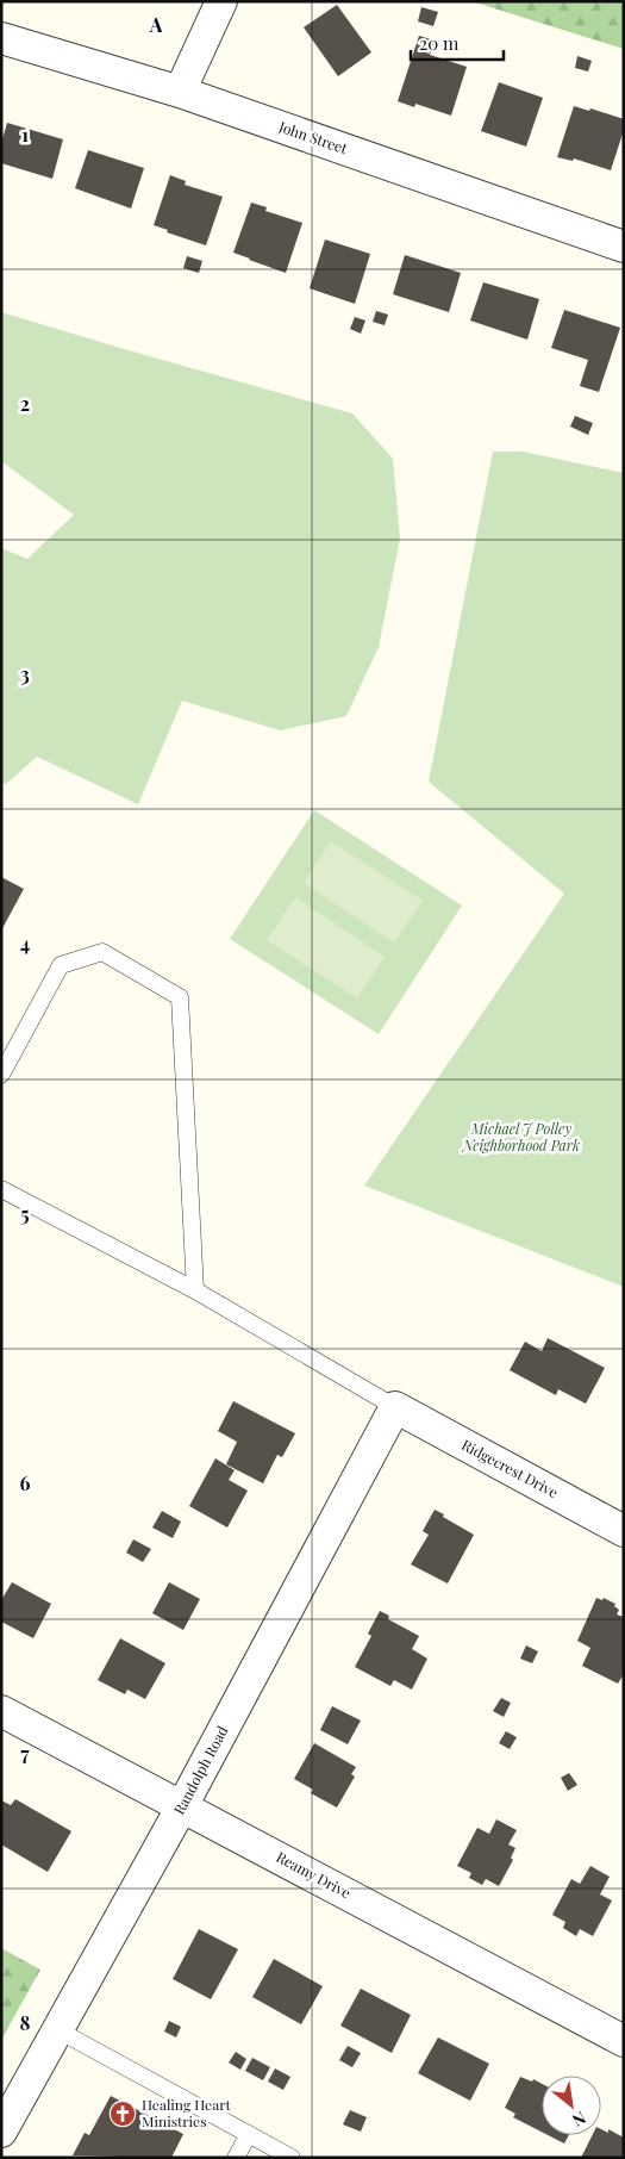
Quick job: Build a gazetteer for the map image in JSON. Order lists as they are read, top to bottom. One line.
{"streets":{"street":["John Street","Ridgecrest Drive","Randolph Road","Reamy Drive"]},"crossings":[["Ridgecrest Drive","Randolph Road"],["Randolph Road","Reamy Drive"]],"parks":["Michael J Polley Neighborhood Park"],"places":{"church":["Healing Heart Ministries"]},"scale_bar":"20 m","north":"bottom right","grid":{"columns":["A"],"rows":["1","2","3","4","5","6","7","8"]}}
